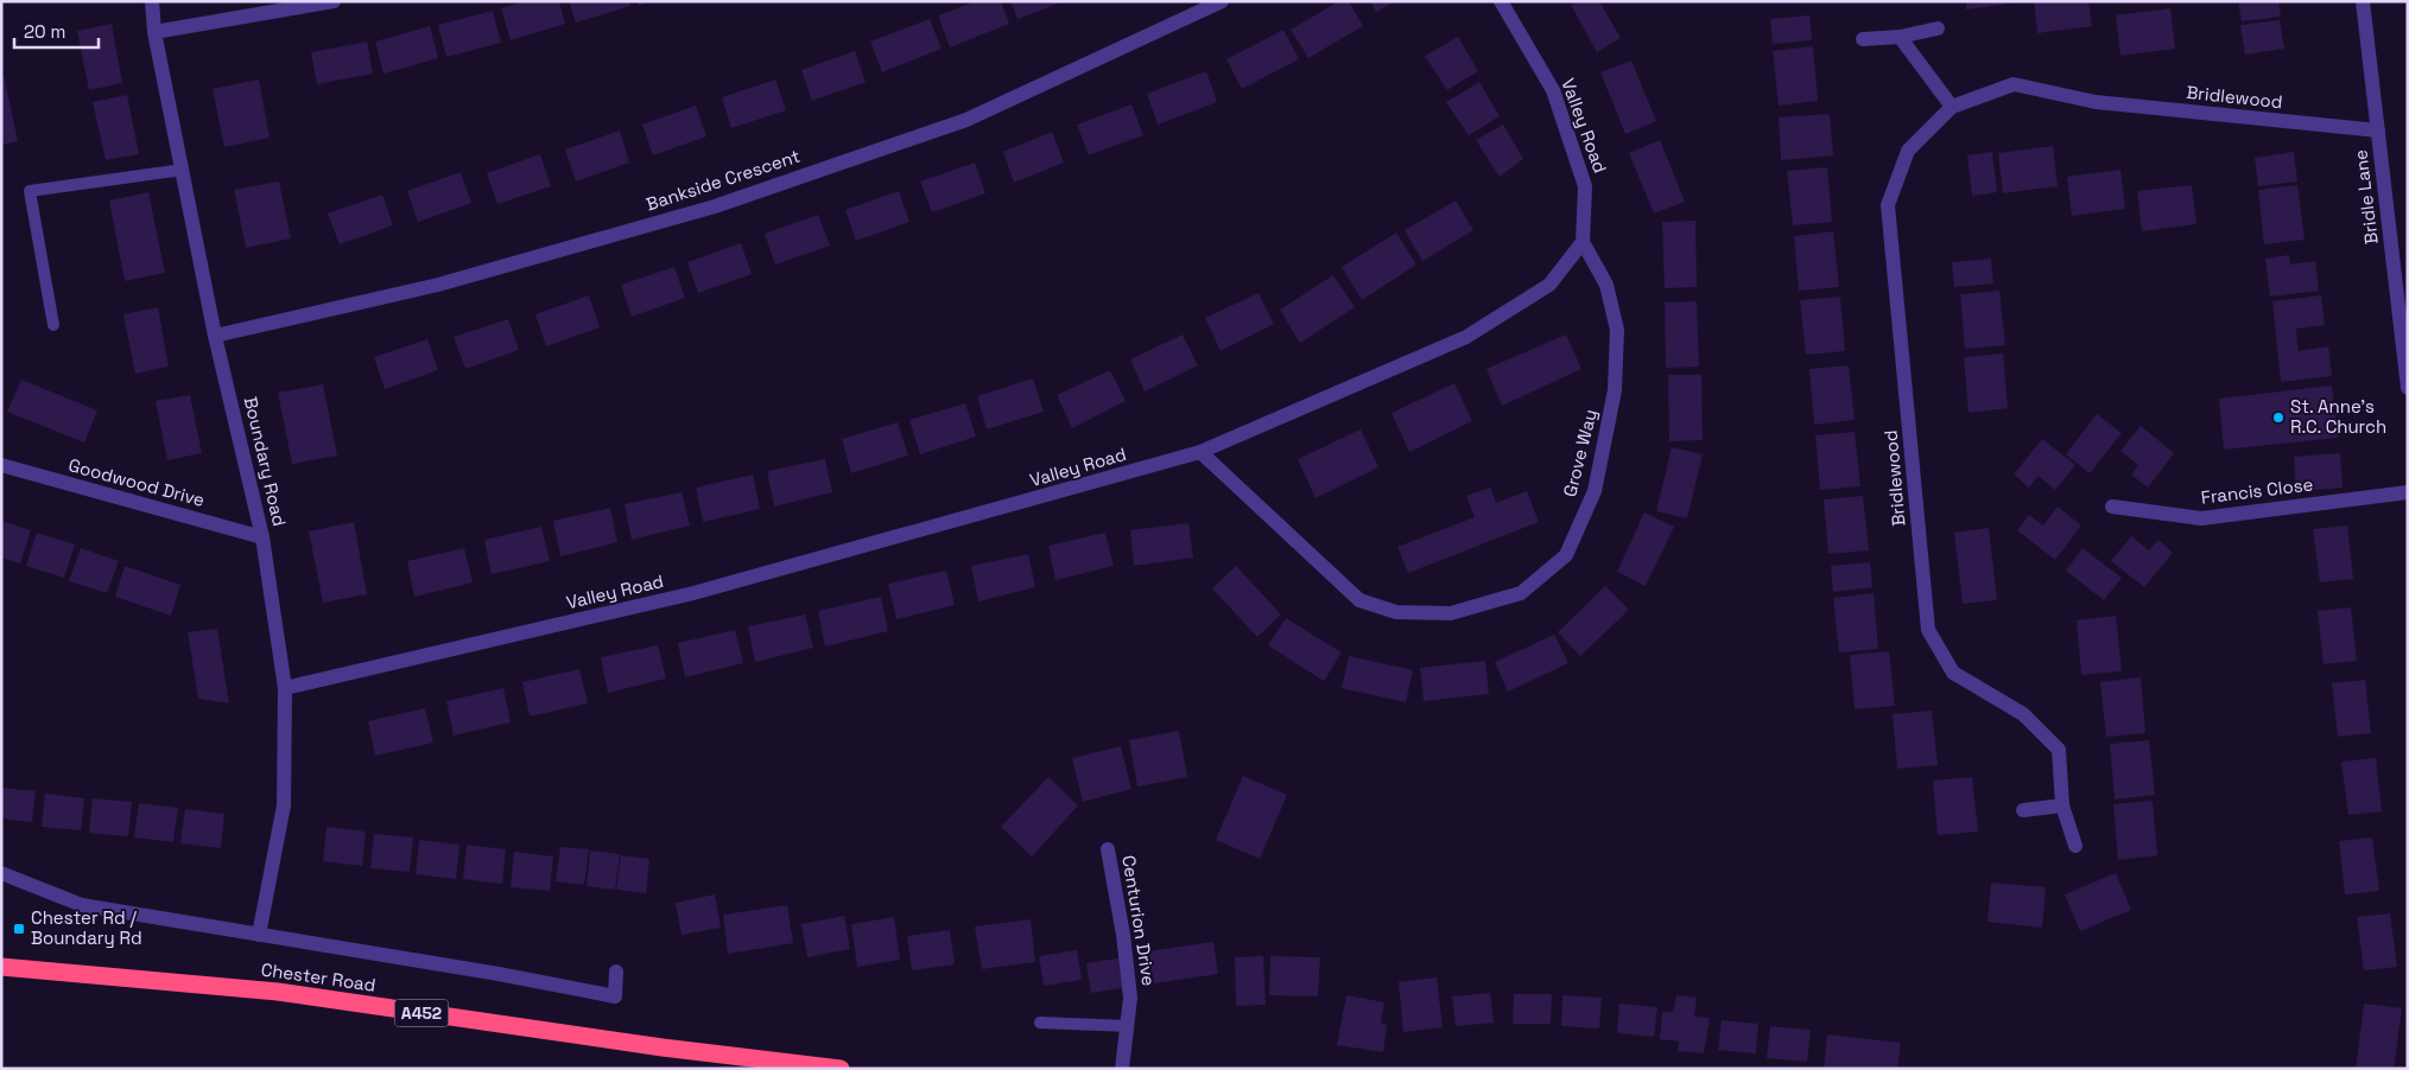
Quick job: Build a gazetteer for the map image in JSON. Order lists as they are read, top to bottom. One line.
{"streets":{"highway":["Chester Road","A452"],"street":["Bridlewood","Valley Road","Bankside Crescent","Bridle Lane","Grove Way","Boundary Road","Goodwood Drive","Francis Close","Centurion Drive"]},"crossings":[["Bridlewood","Bridle Lane"],["Valley Road","Grove Way"],["Valley Road","Boundary Road"],["Bankside Crescent","Boundary Road"],["Boundary Road","Goodwood Drive"],["Boundary Road","Chester Road"]],"places":{"other":["St. Anne's R.C. Church"],"transit":["Chester Rd / Boundary Rd"]},"scale_bar":"20 m"}
